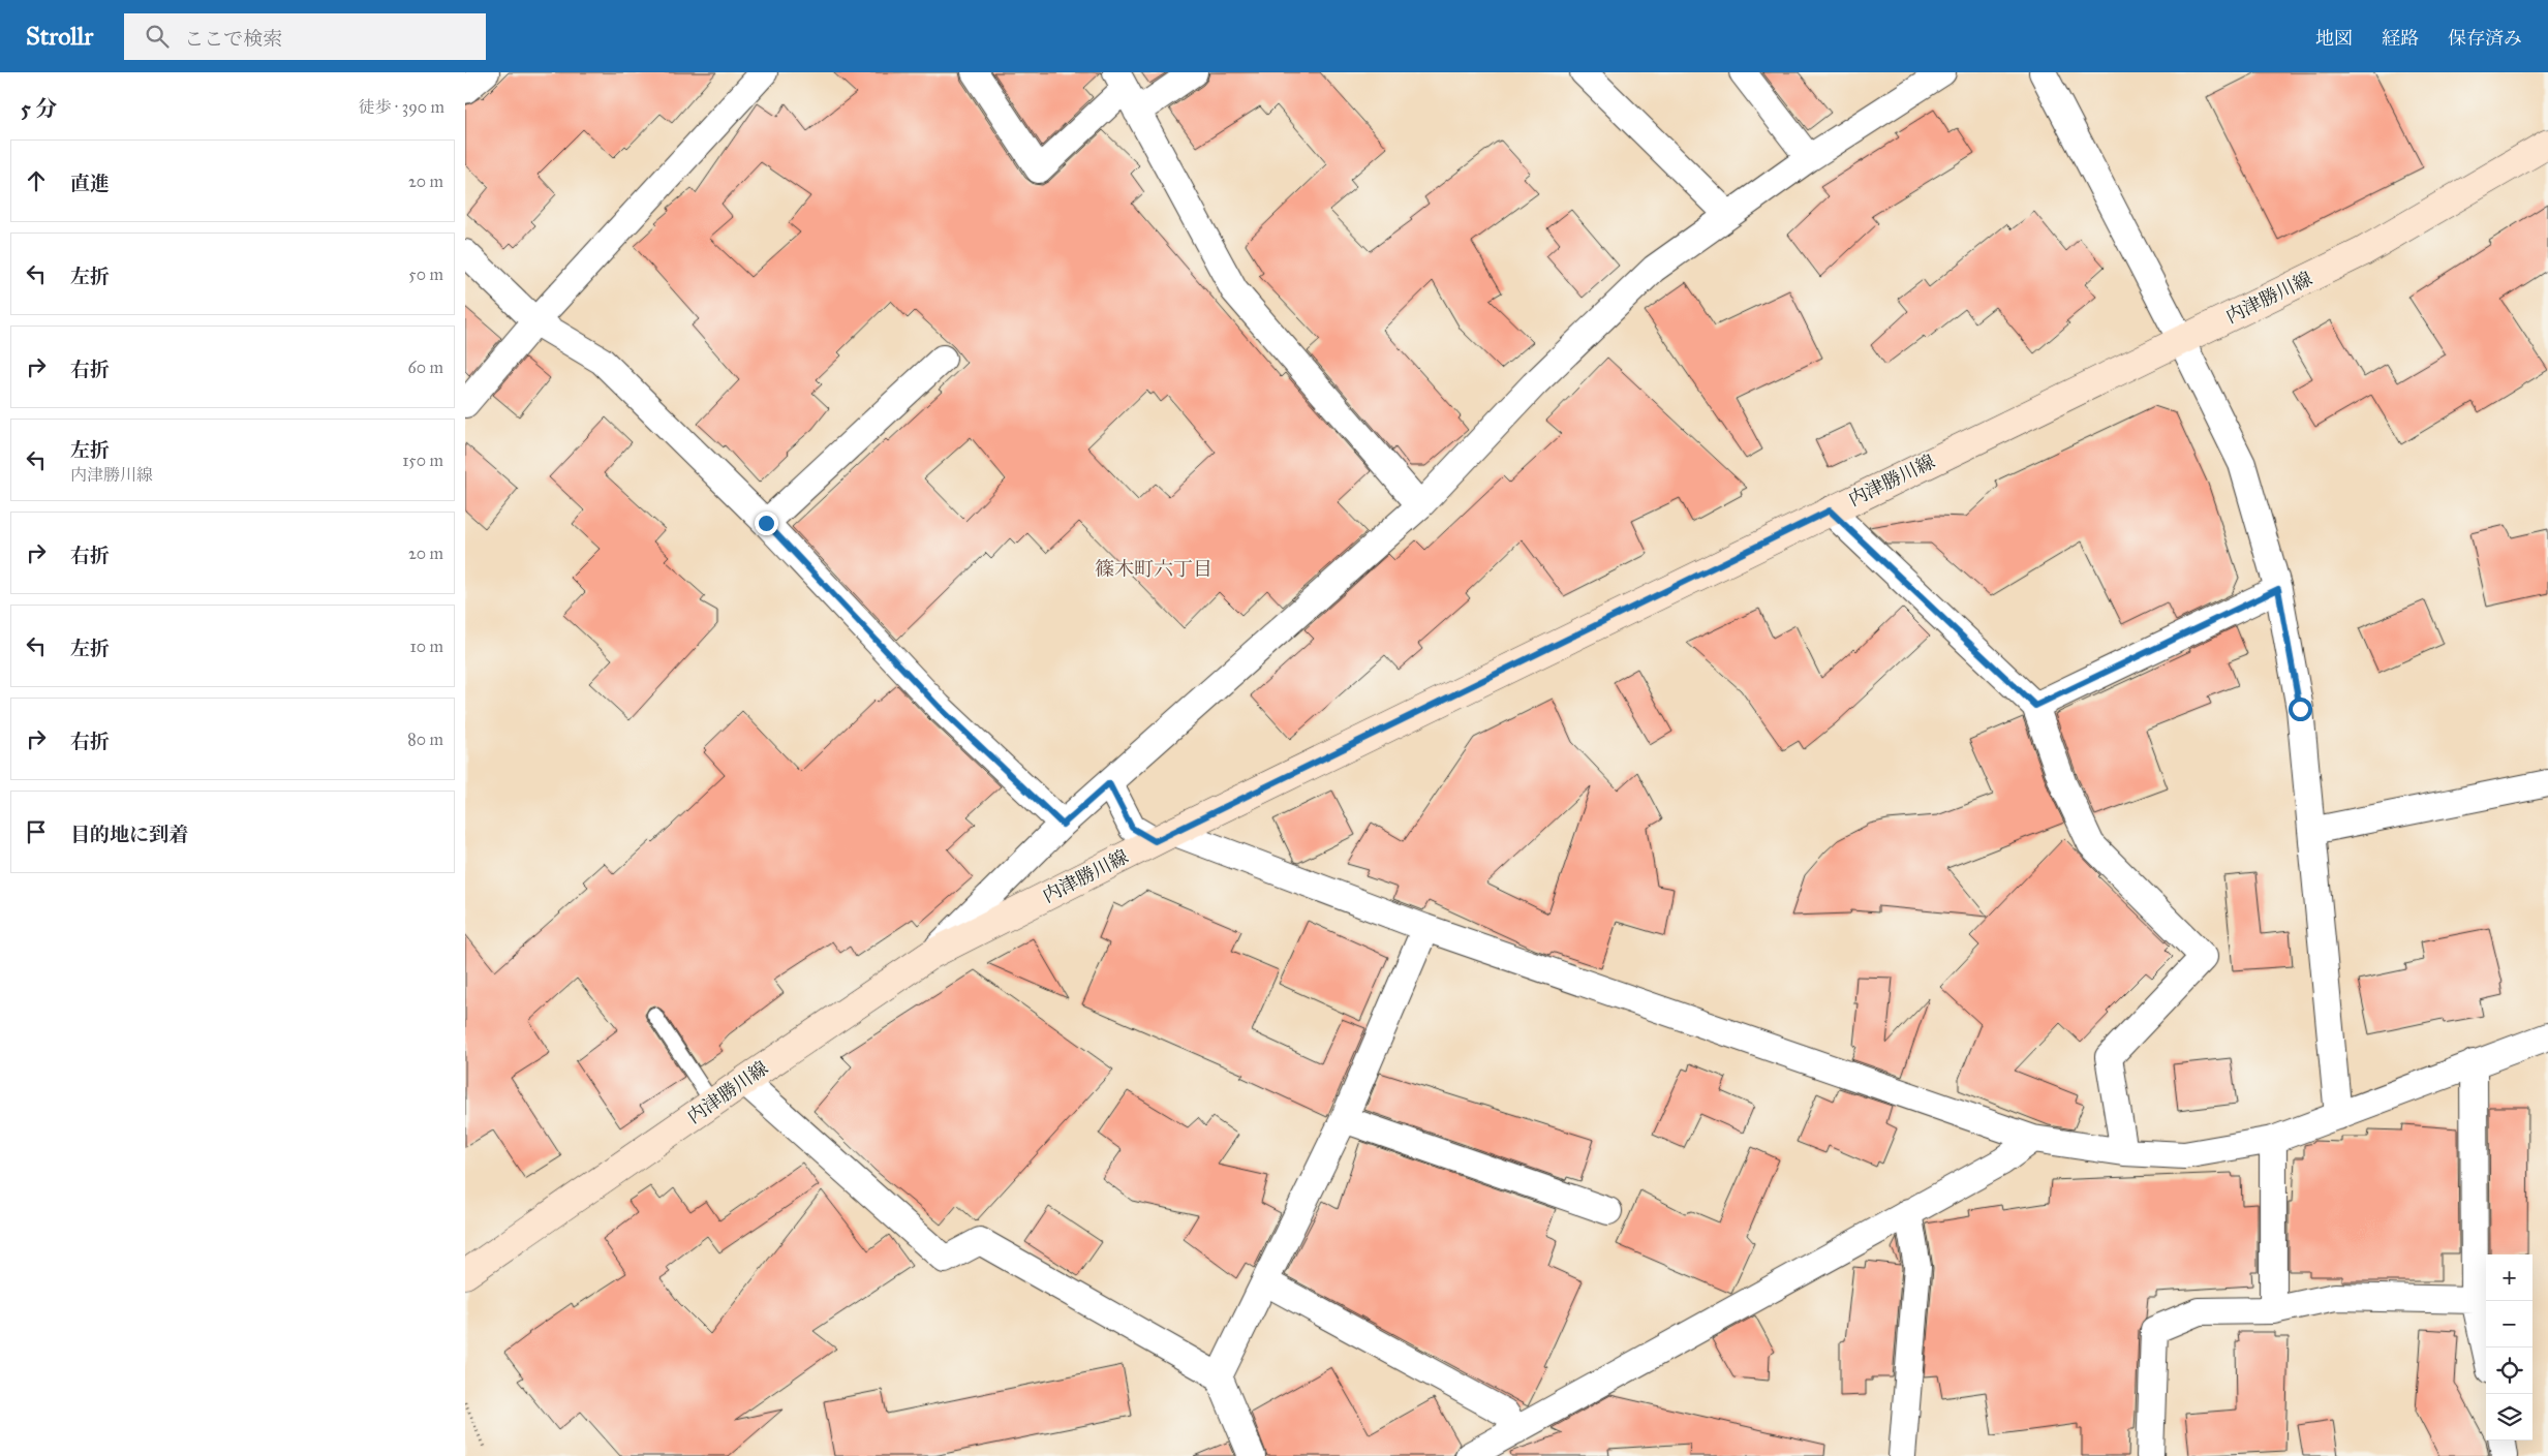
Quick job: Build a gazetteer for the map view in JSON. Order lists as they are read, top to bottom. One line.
{"streets":{"main road":["内津勝川線"]},"districts":["篠木町六丁目"],"page":{"header":"Strollr","search":"ここで検索","nav":["地図","経路","保存済み"],"heading":["5 分","徒歩 · 390 m"],"list":[["直進","20 m"],["左折","50 m"],["右折","60 m"],["左折","内津勝川線","150 m"],["右折","20 m"],["左折","10 m"],["右折","80 m"],"目的地に到着"],"map_buttons":["+","−"]}}
